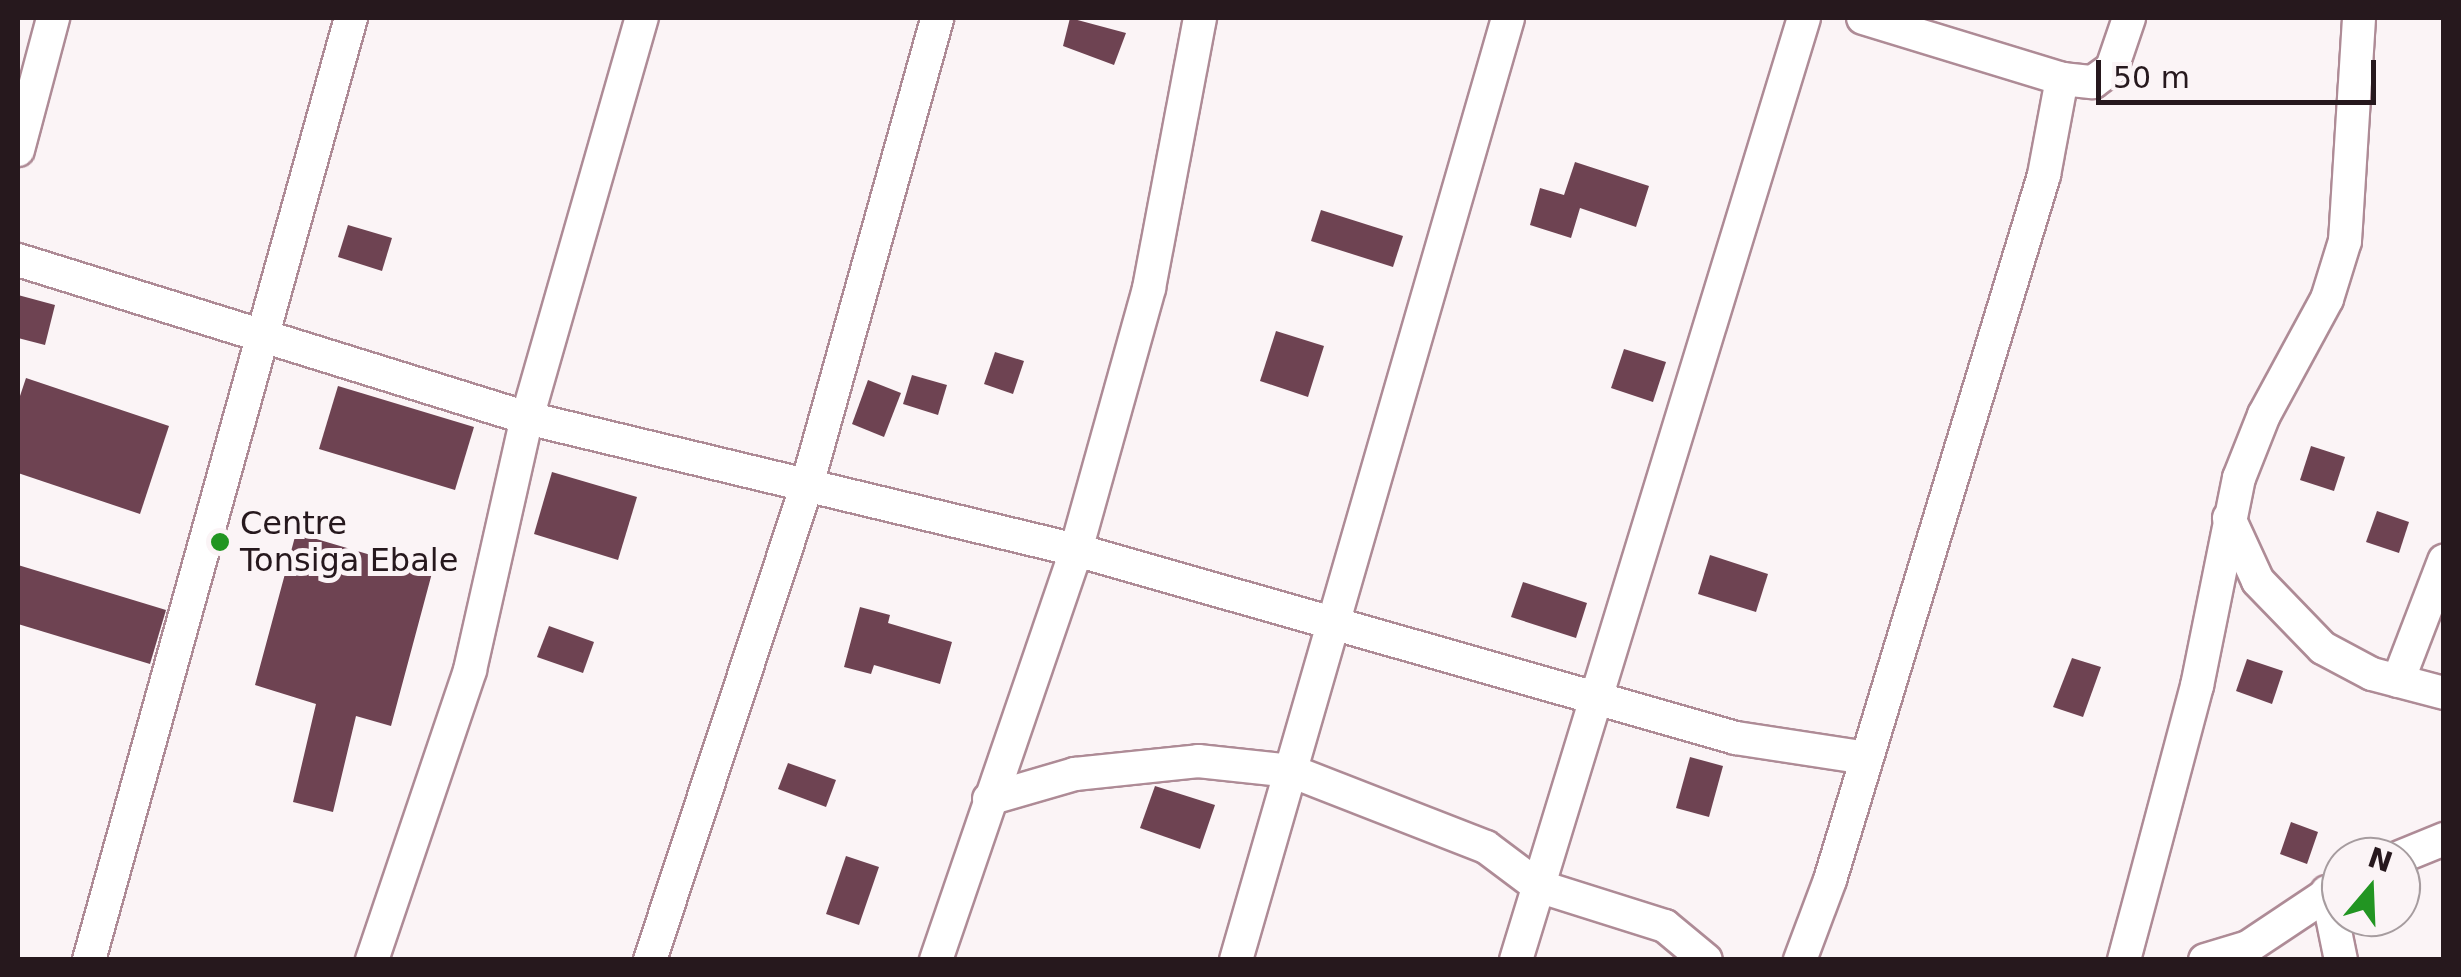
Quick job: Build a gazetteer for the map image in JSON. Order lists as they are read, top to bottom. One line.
{"places":["Centre Tonsiga Ebale"],"scale_bar":"50 m","north":"top"}
